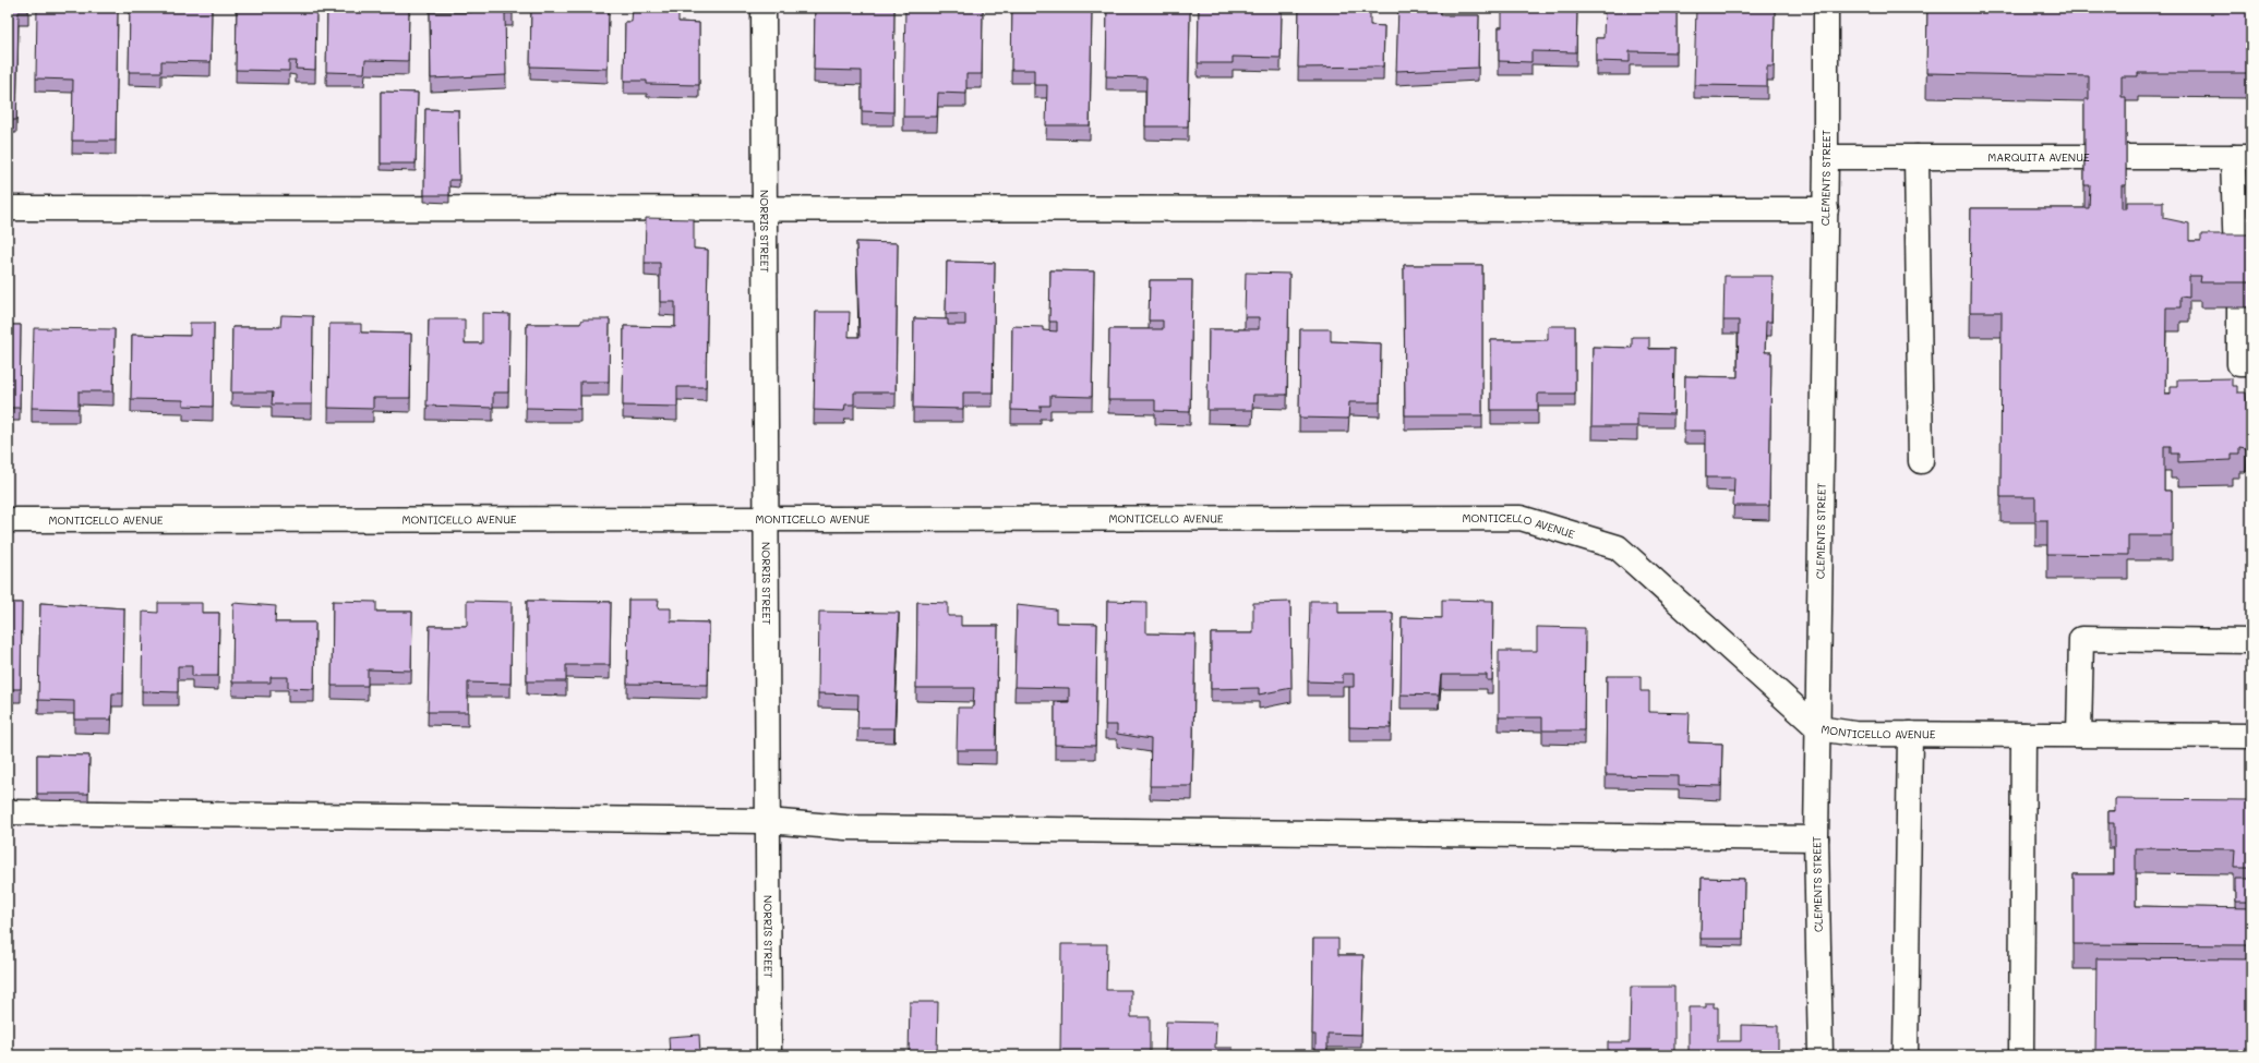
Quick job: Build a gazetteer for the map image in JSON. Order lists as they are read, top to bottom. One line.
{"streets":{"street":["MARQUITA AVENUE","CLEMENTS STREET","NORRIS STREET","MONTICELLO AVENUE"]},"crossings":[["MARQUITA AVENUE","CLEMENTS STREET"],["CLEMENTS STREET","MONTICELLO AVENUE"],["NORRIS STREET","MONTICELLO AVENUE"]]}
